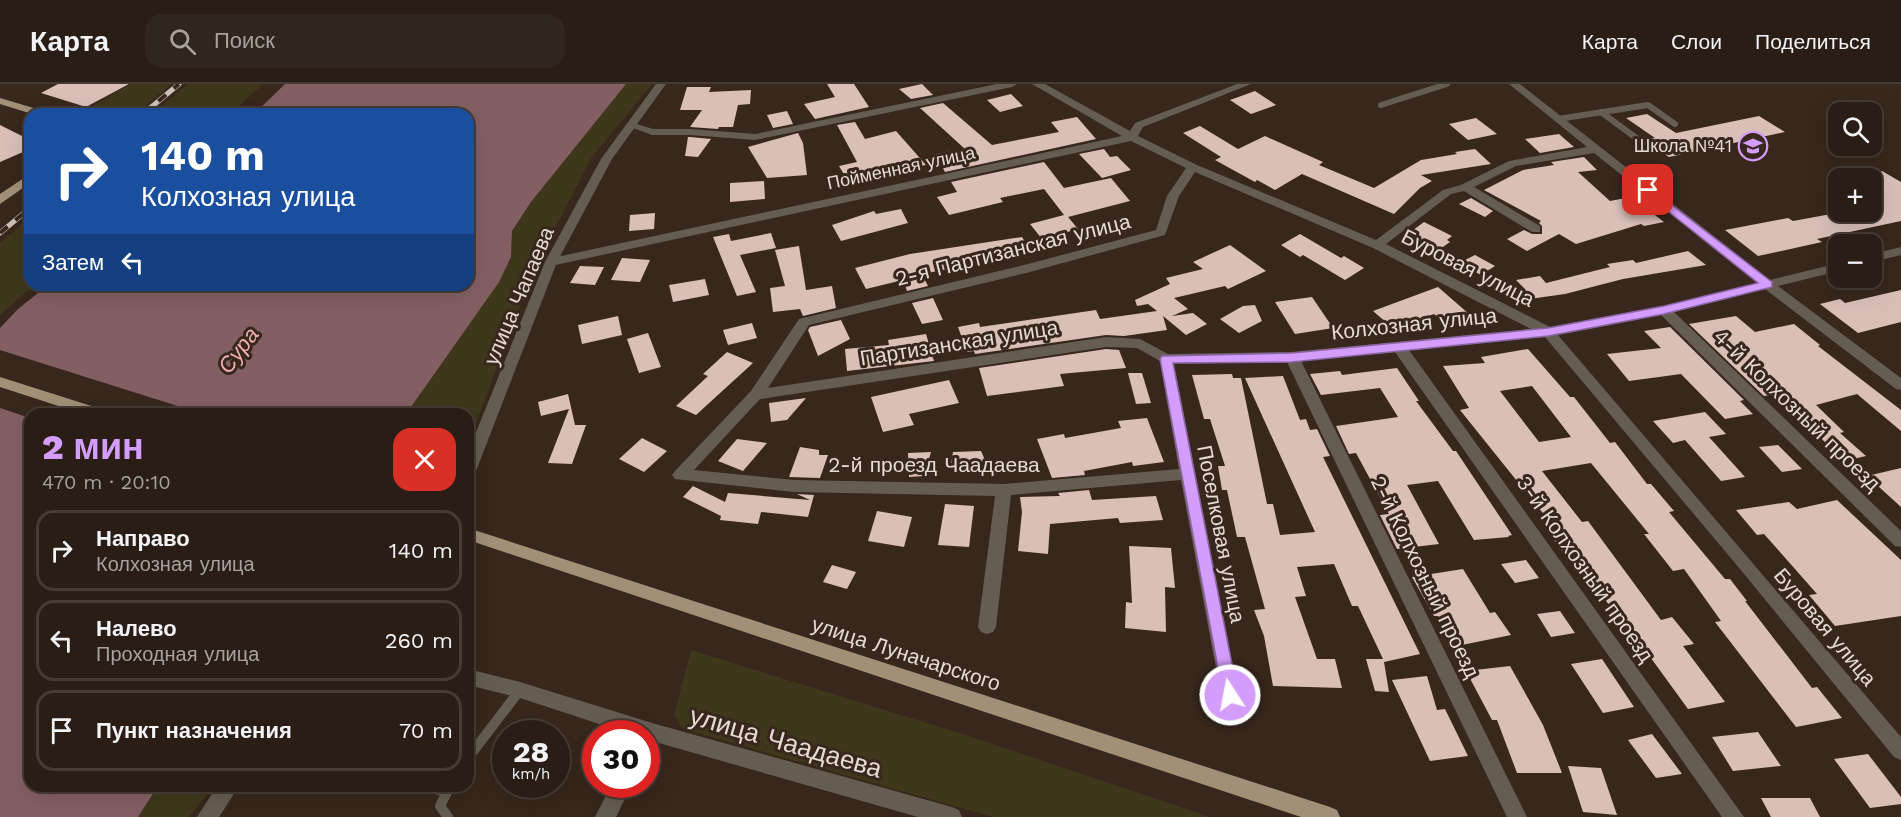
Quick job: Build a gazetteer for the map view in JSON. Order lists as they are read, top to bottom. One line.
{"streets":{"main road":["улица Луначарского"],"street":["Пойменная улица","2-я Партизанская улица","Буровая улица","улица Чапаева","Колхозная улица","Партизанская улица","4-й Колхозный проезд","2-й проезд Чаадаева","Поселковая улица","3-й Колхозный проезд","2-й Колхозный проезд","улица Чаадаева"]},"crossings":[["Пойменная улица","Буровая улица"],["Пойменная улица","улица Чапаева"],["2-я Партизанская улица","Буровая улица"],["2-я Партизанская улица","Партизанская улица"],["2-я Партизанская улица","2-й проезд Чаадаева"],["Буровая улица","Колхозная улица"],["Колхозная улица","Партизанская улица"],["Колхозная улица","4-й Колхозный проезд"],["Колхозная улица","Поселковая улица"],["Колхозная улица","3-й Колхозный проезд"],["Колхозная улица","2-й Колхозный проезд"],["Партизанская улица","2-й проезд Чаадаева"],["Партизанская улица","Поселковая улица"],["2-й проезд Чаадаева","Поселковая улица"]],"water":["Сура"],"places":{"school or university":["Школа №41"]},"page":{"header":"Карта","search":"Поиск","nav":["Карта","Слои","Поделиться"],"map_buttons":["+","−"],"turn":["140 m","Колхозная улица"],"then":"Затем","heading":["2 мин","470 m · 20:10"],"list":[{"name":"Направо","note":"Колхозная улица","value":"140 m"},{"name":"Налево","note":"Проходная улица","value":"260 m"},{"name":"Пункт назначения","value":"70 m"}],"speed":"28 km/h","limit":"30"}}
